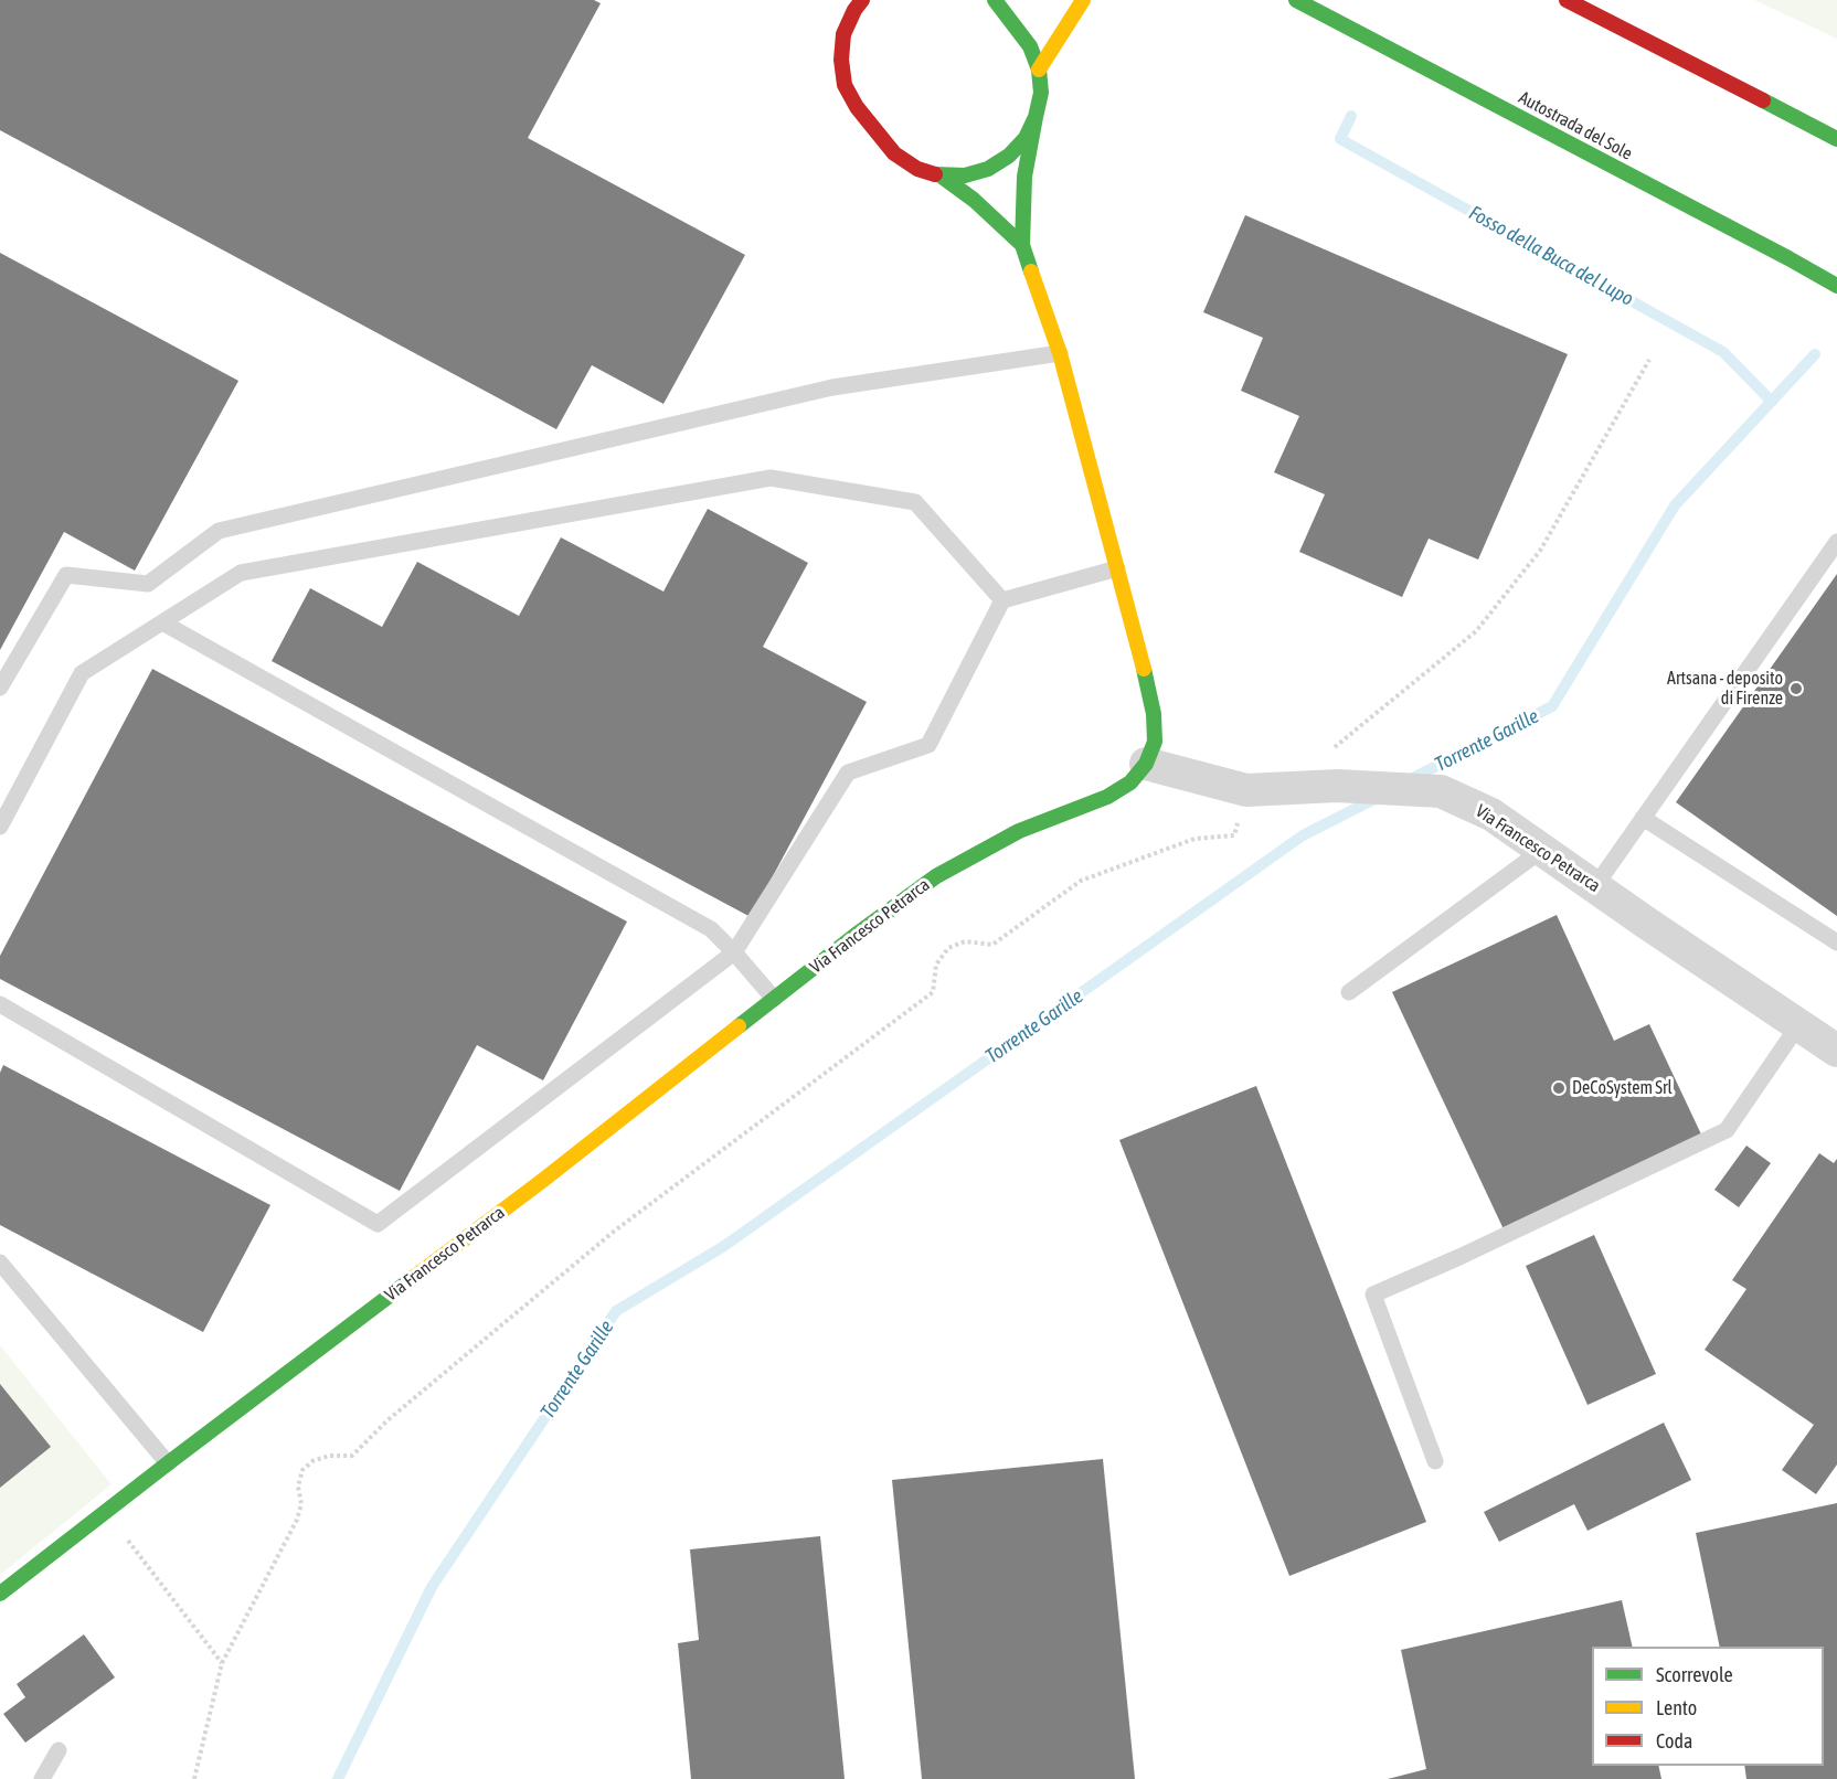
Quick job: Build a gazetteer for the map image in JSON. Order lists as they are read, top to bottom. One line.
{"streets":{"main road":["Autostrada del Sole","Via Francesco Petrarca"]},"water":["Fosso della Buca del Lupo","Torrente Garille"],"places":["Artsana - deposito di Firenze","DeCoSystem Srl"],"legend":["Scorrevole","Lento","Coda"]}
